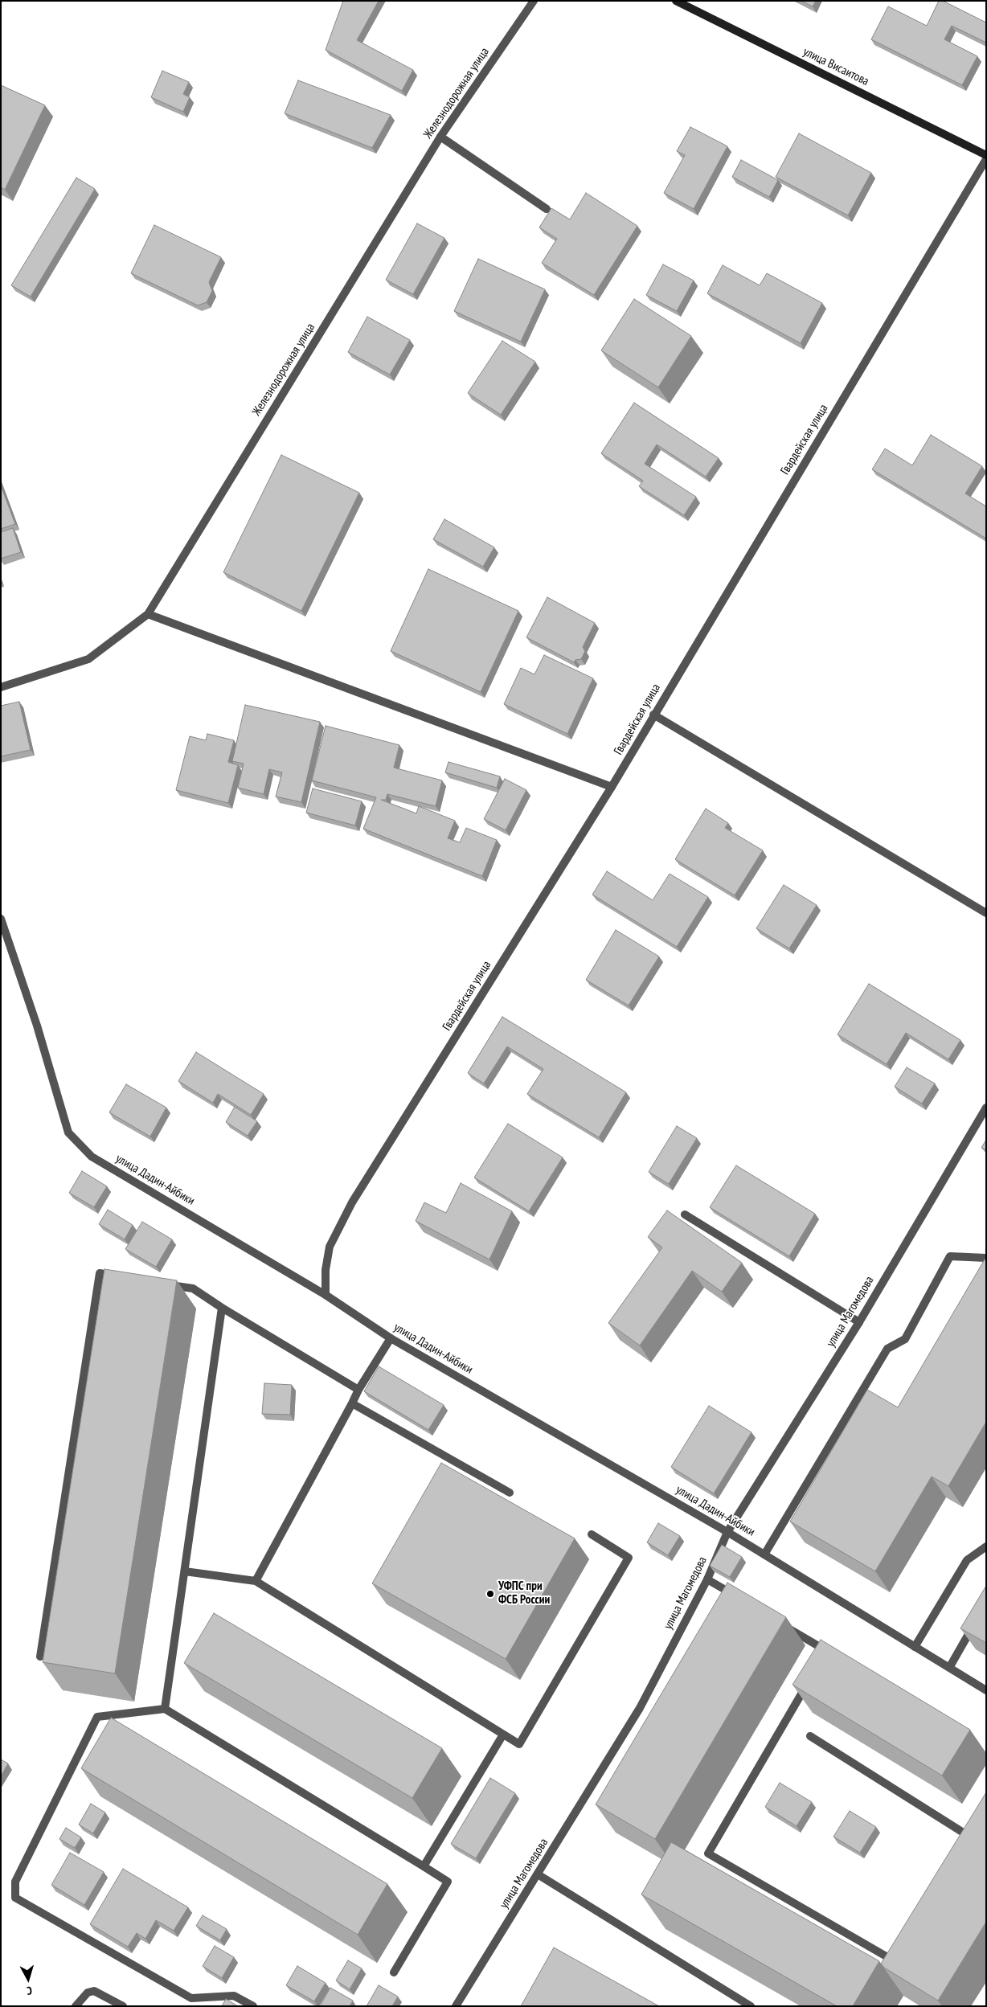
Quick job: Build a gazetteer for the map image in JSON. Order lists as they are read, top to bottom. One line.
{"streets":{"main road":["улица Висаитова"],"street":["Железнодорожная улица","Гвардейская улица","улица Дадин-Айбики","улица Магомедова"]},"crossings":[["Гвардейская улица","улица Дадин-Айбики"],["улица Дадин-Айбики","улица Магомедова"]],"places":["УФПС при ФСБ России"],"north":"bottom"}
